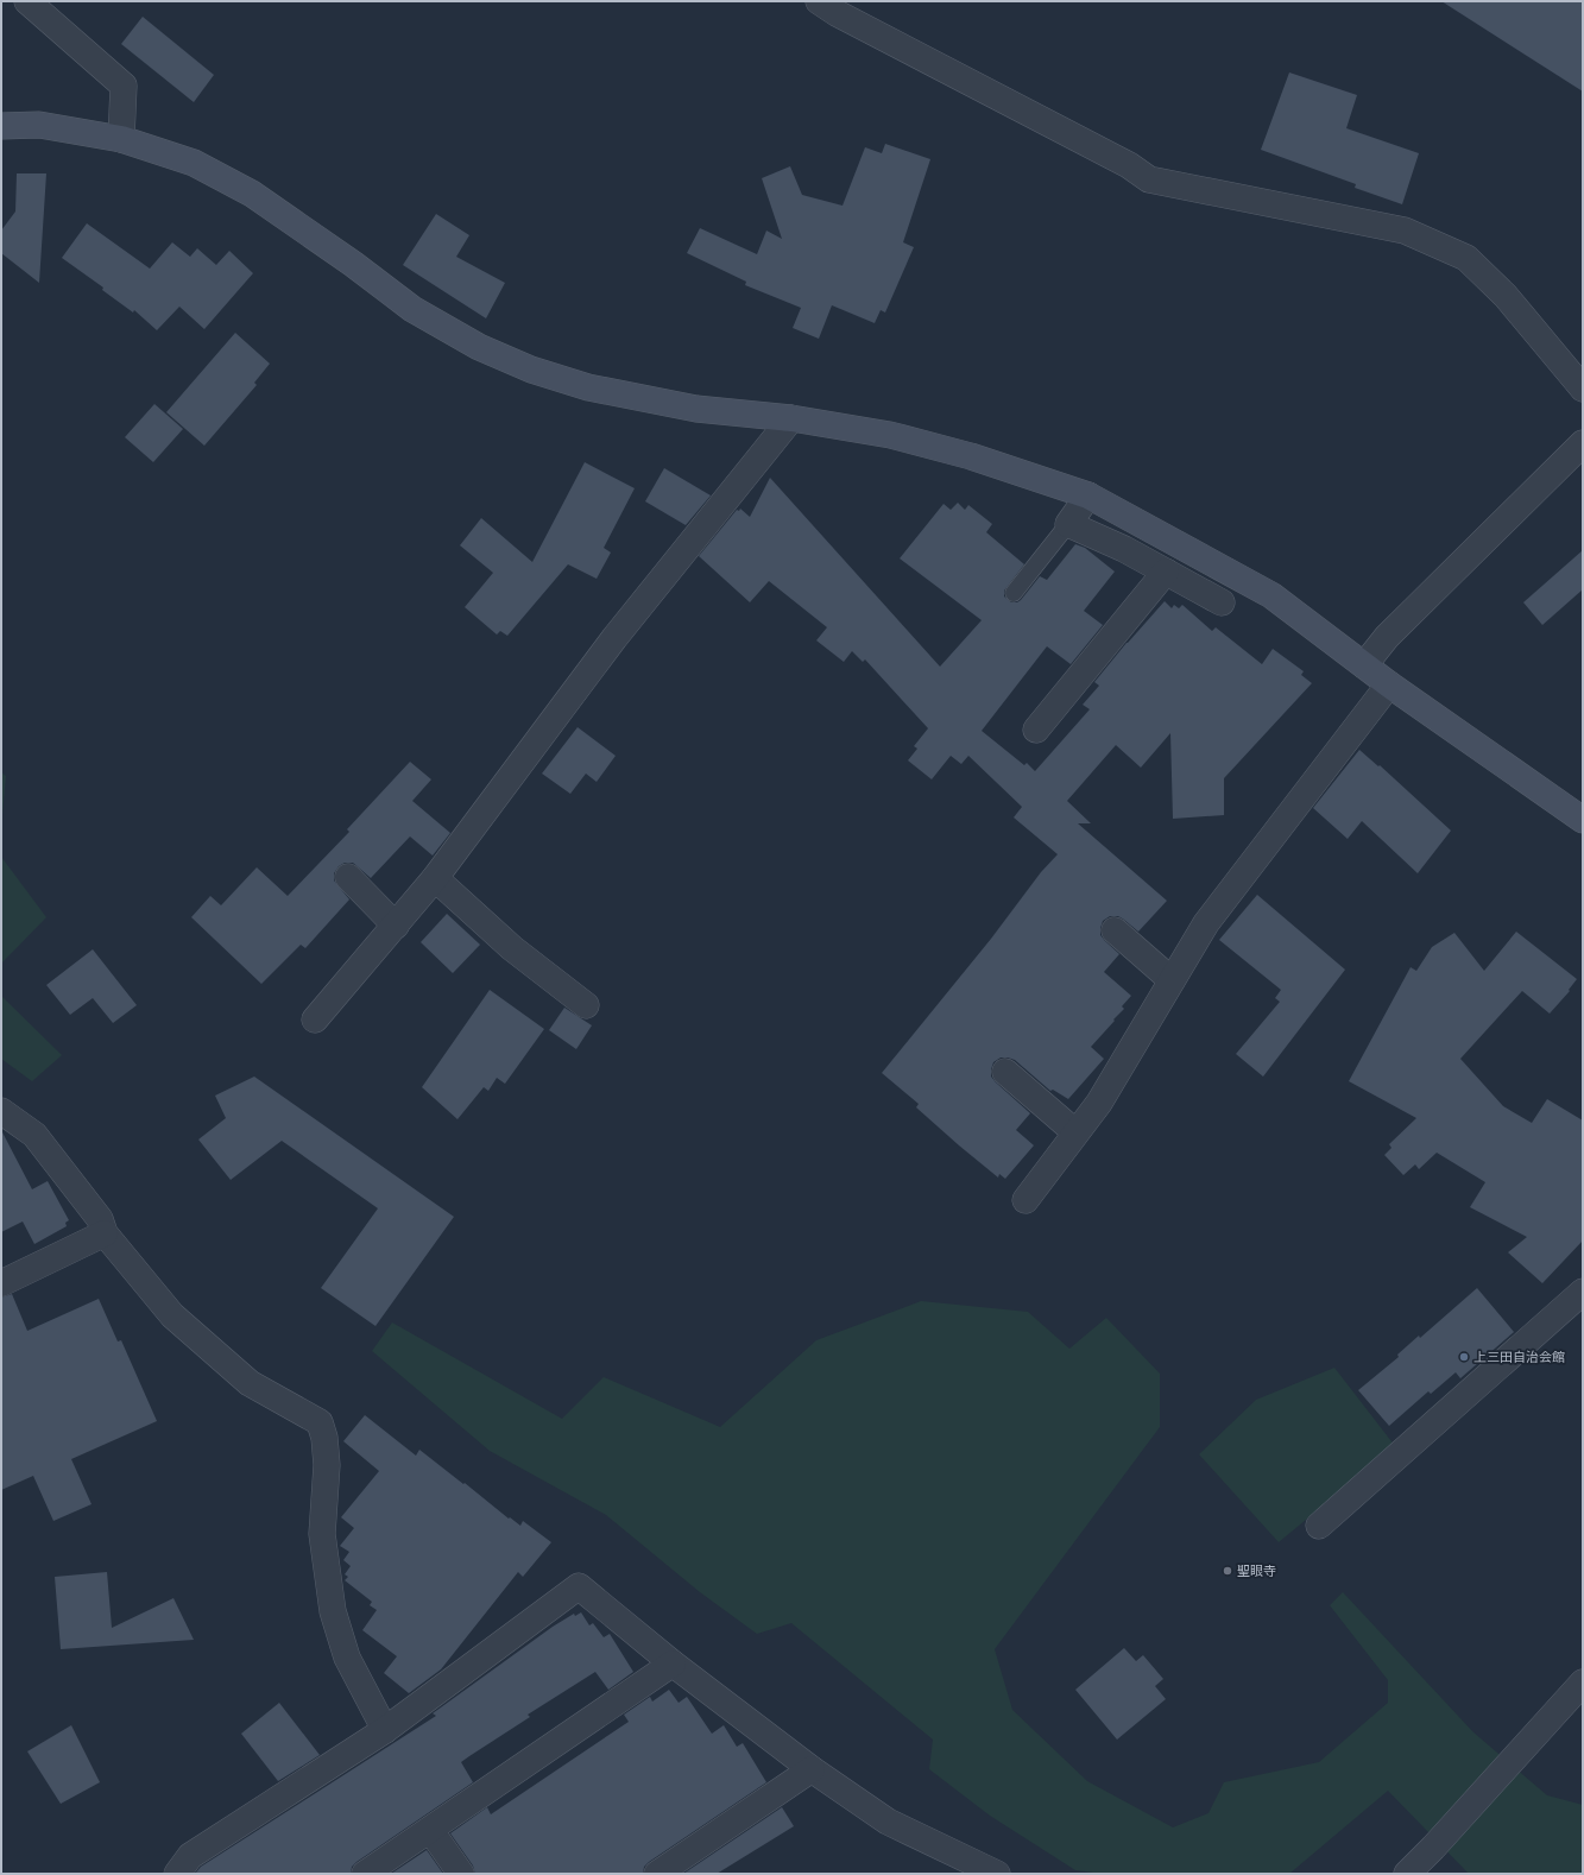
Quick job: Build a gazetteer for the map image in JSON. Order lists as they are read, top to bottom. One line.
{"places":["上三田自治会館","聖眼寺"]}
